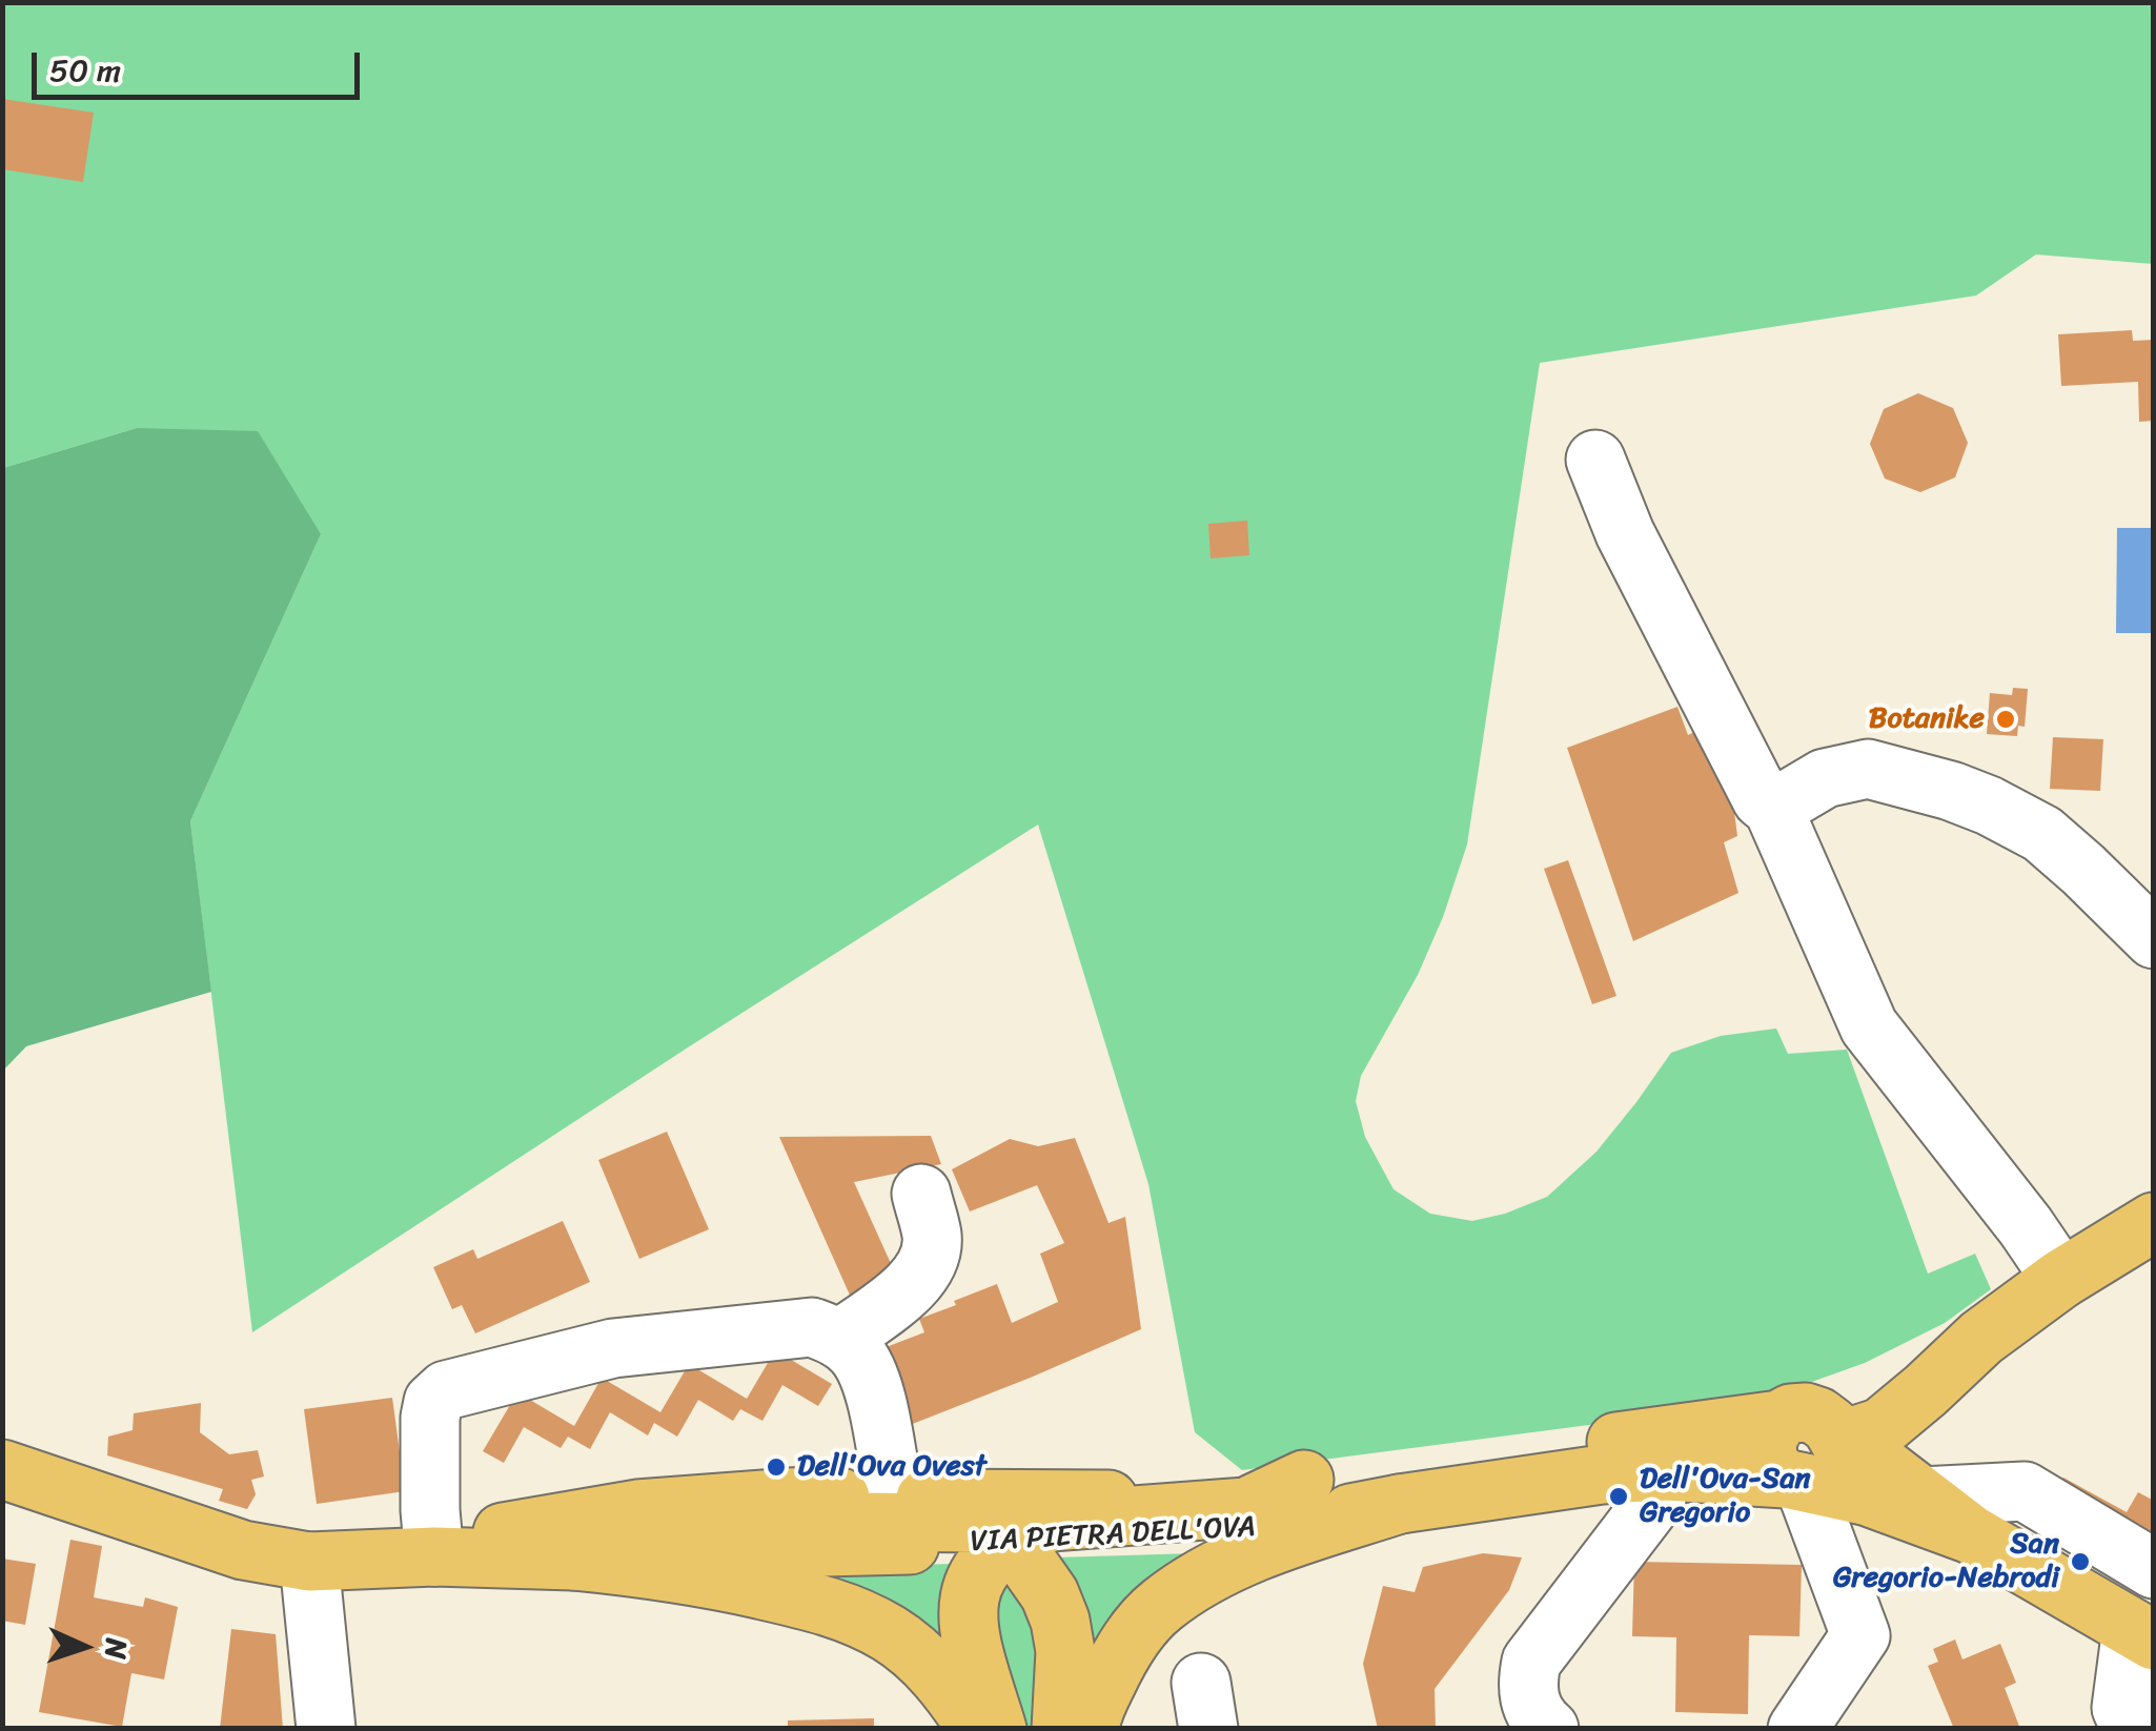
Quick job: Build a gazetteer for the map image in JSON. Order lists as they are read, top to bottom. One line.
{"streets":{"main road":["VIA PIETRA DELL'OVA"]},"places":["Botanike","Dell'Ova Ovest","Dell'Ova-San Gregorio","San Gregorio-Nebrodi"],"scale_bar":"50 m","north":"right"}
